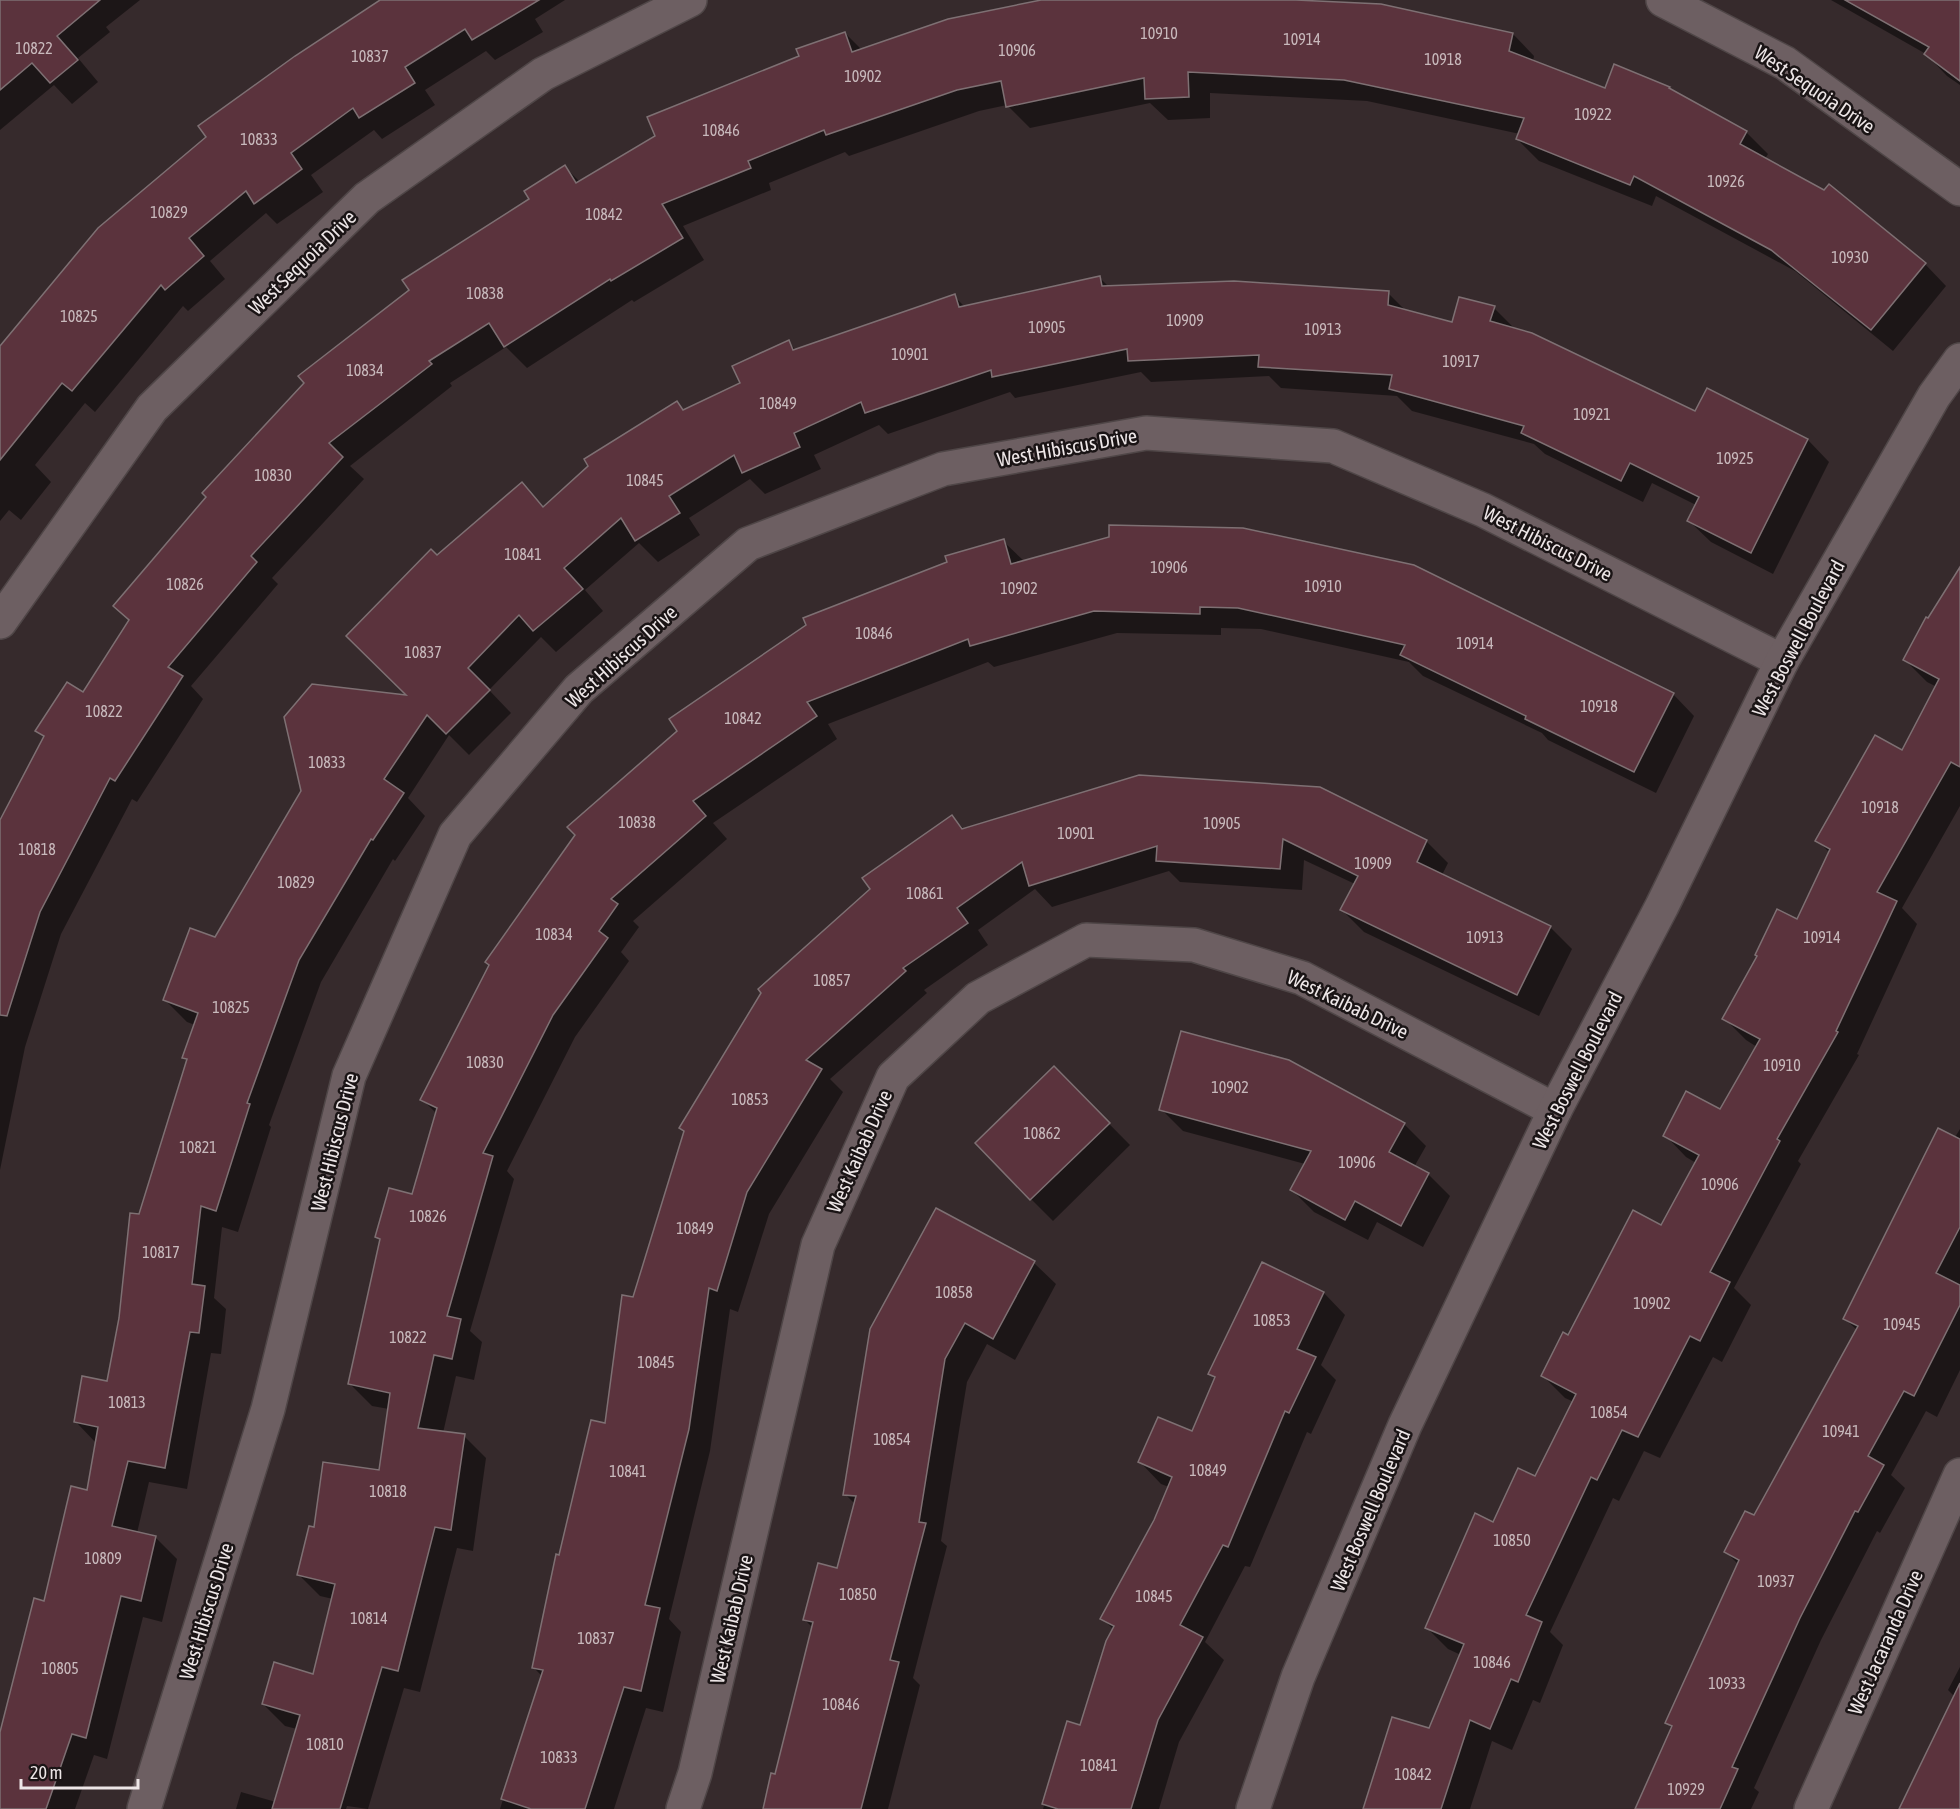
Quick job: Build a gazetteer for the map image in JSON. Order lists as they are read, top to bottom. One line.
{"streets":{"street":["West Sequoia Drive","West Hibiscus Drive","West Boswell Boulevard","West Kaibab Drive","West Jacaranda Drive"]},"crossings":[["West Hibiscus Drive","West Boswell Boulevard"],["West Boswell Boulevard","West Kaibab Drive"]],"house_numbers":["10910","10914","10822","10906","10837","10918","10902","10922","10846","10833","10926","10829","10842","10930","10838","10825","10909","10905","10913","10901","10917","10834","10849","10921","10925","10830","10845","10841","10906","10826","10910","10902","10846","10914","10837","10918","10822","10842","10833","10918","10838","10905","10901","10818","10909","10829","10861","10834","10913","10914","10857","10825","10830","10910","10902","10853","10862","10821","10906","10906","10826","10849","10817","10858","10902","10853","10945","10822","10845","10813","10854","10941","10854","10849","10841","10818","10850","10809","10937","10850","10845","10814","10837","10846","10805","10933","10846","10810","10833","10841","10842","10929"],"scale_bar":"20 m"}
